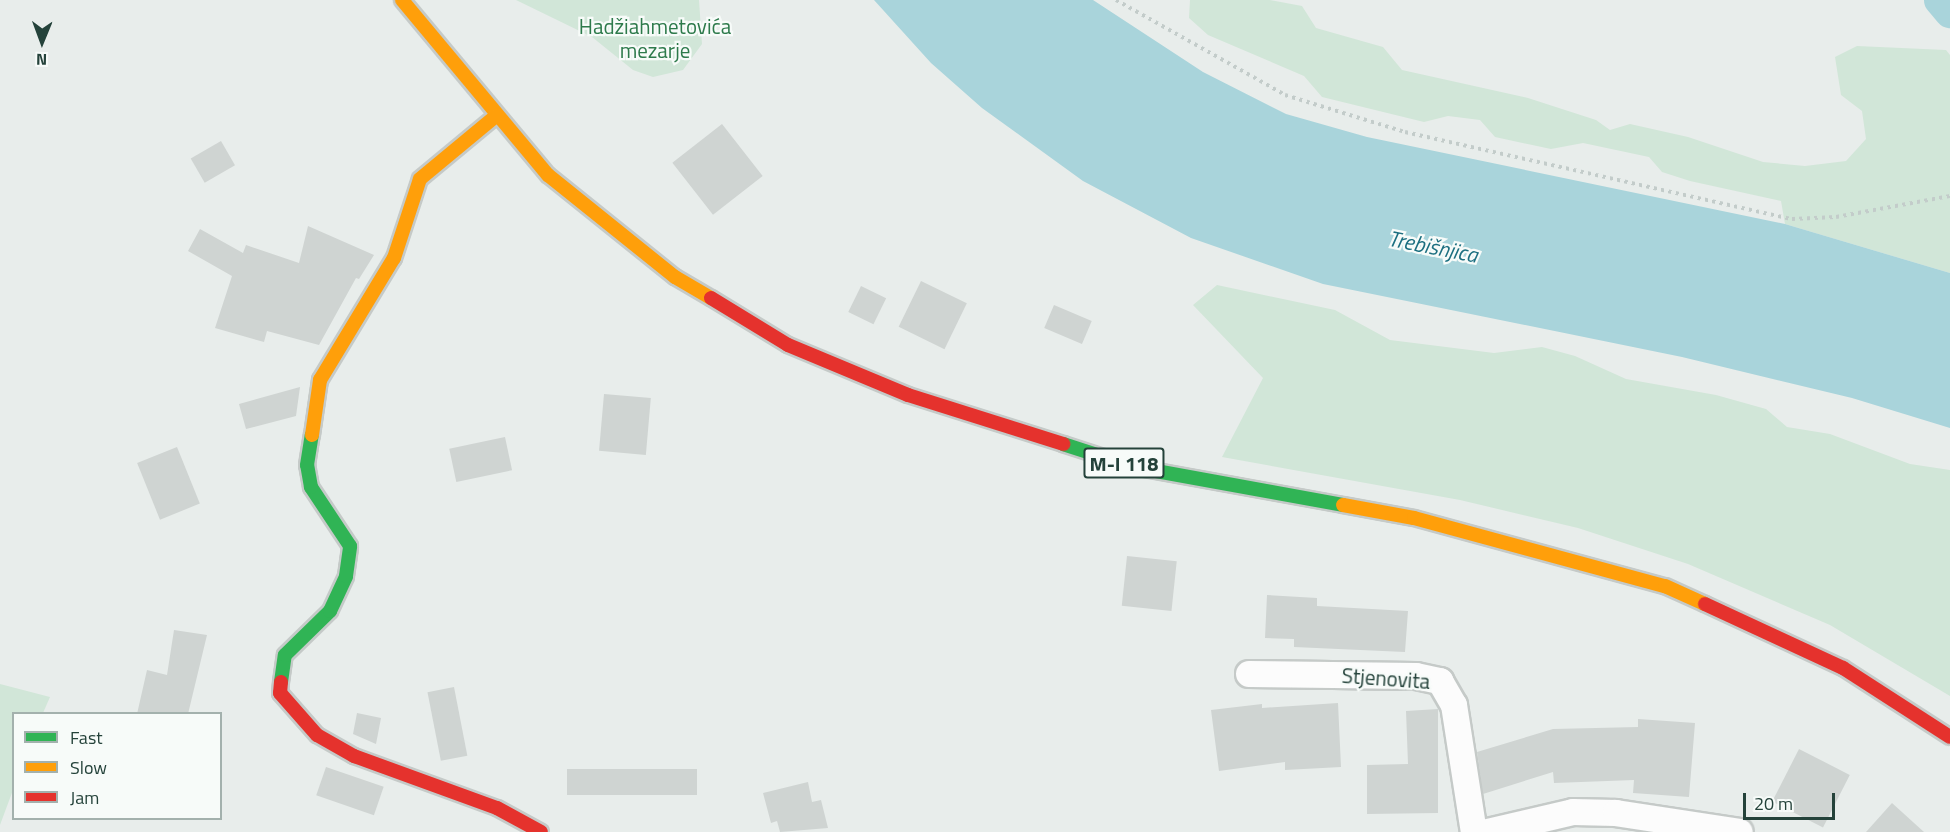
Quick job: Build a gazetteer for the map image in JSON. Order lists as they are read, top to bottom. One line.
{"streets":{"main road":["M-I 118"],"street":["Stjenovita"]},"water":["Trebišnjica"],"parks":["Hadžiahmetovića mezarje"],"legend":["Fast","Slow","Jam"],"scale_bar":"20 m","north":"bottom"}
